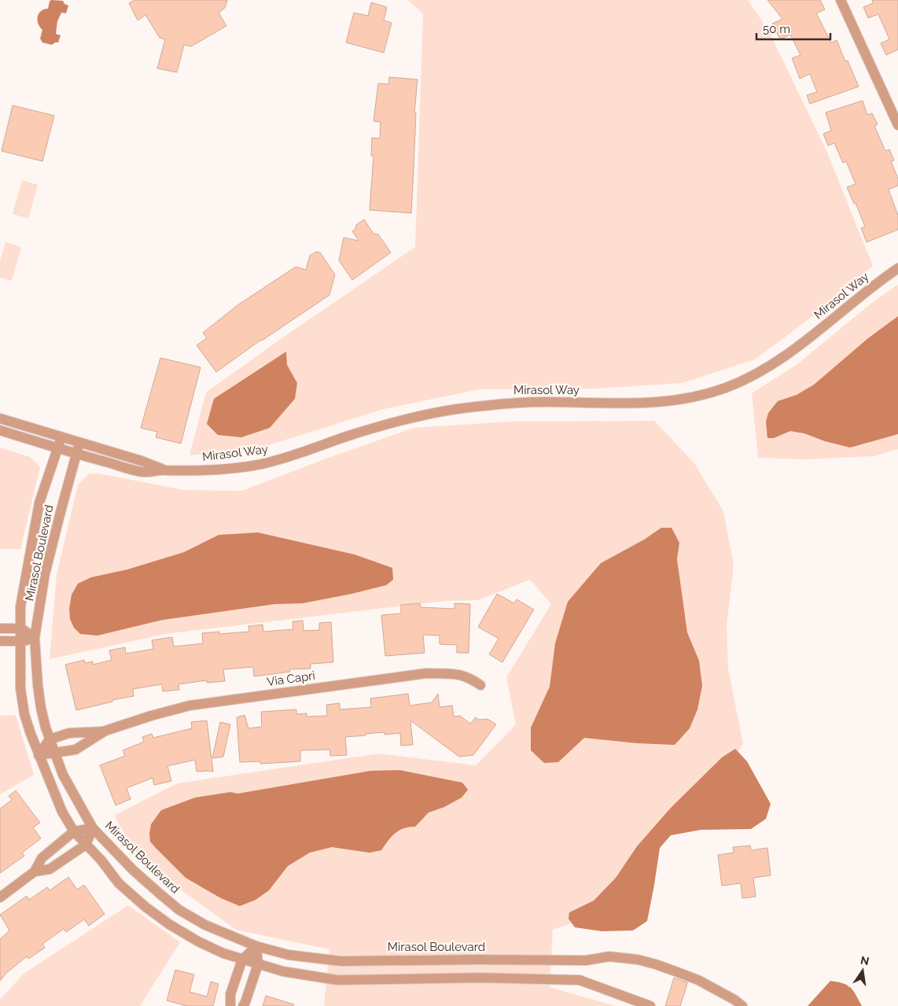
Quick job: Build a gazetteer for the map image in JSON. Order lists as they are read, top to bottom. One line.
{"streets":{"street":["Mirasol Way","Mirasol Boulevard","Via Capri"]},"crossings":[["Mirasol Way","Mirasol Boulevard"],["Mirasol Boulevard","Via Capri"]],"scale_bar":"50 m","north":"top"}
